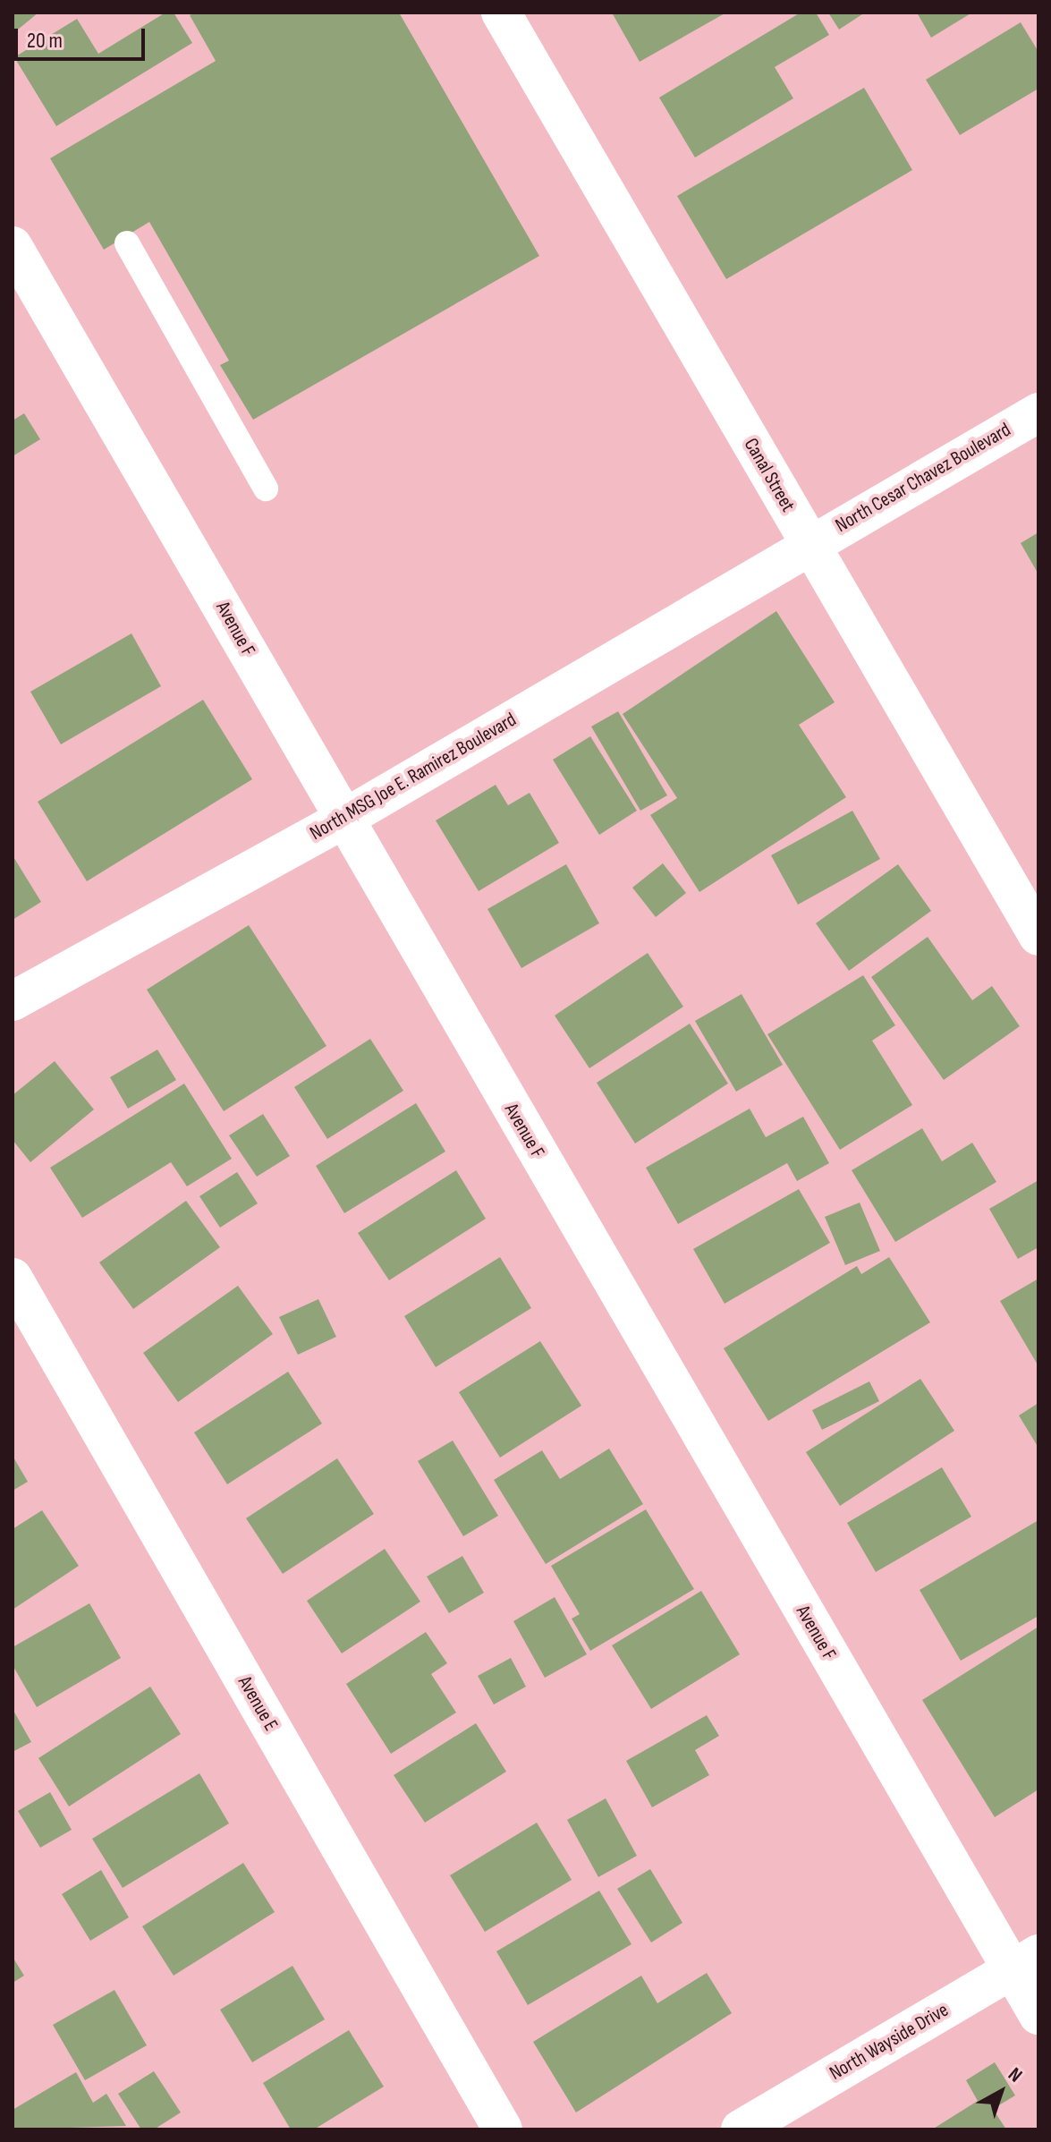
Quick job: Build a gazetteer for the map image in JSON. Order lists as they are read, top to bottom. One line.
{"streets":{"street":["Canal Street","North Cesar Chavez Boulevard","Avenue F","North MSG Joe E. Ramirez Boulevard","Avenue E","North Wayside Drive"]},"crossings":[["Canal Street","North Cesar Chavez Boulevard"],["Canal Street","North MSG Joe E. Ramirez Boulevard"],["North Cesar Chavez Boulevard","North MSG Joe E. Ramirez Boulevard"],["Avenue F","North MSG Joe E. Ramirez Boulevard"],["Avenue F","North Wayside Drive"]],"scale_bar":"20 m","north":"top right"}
